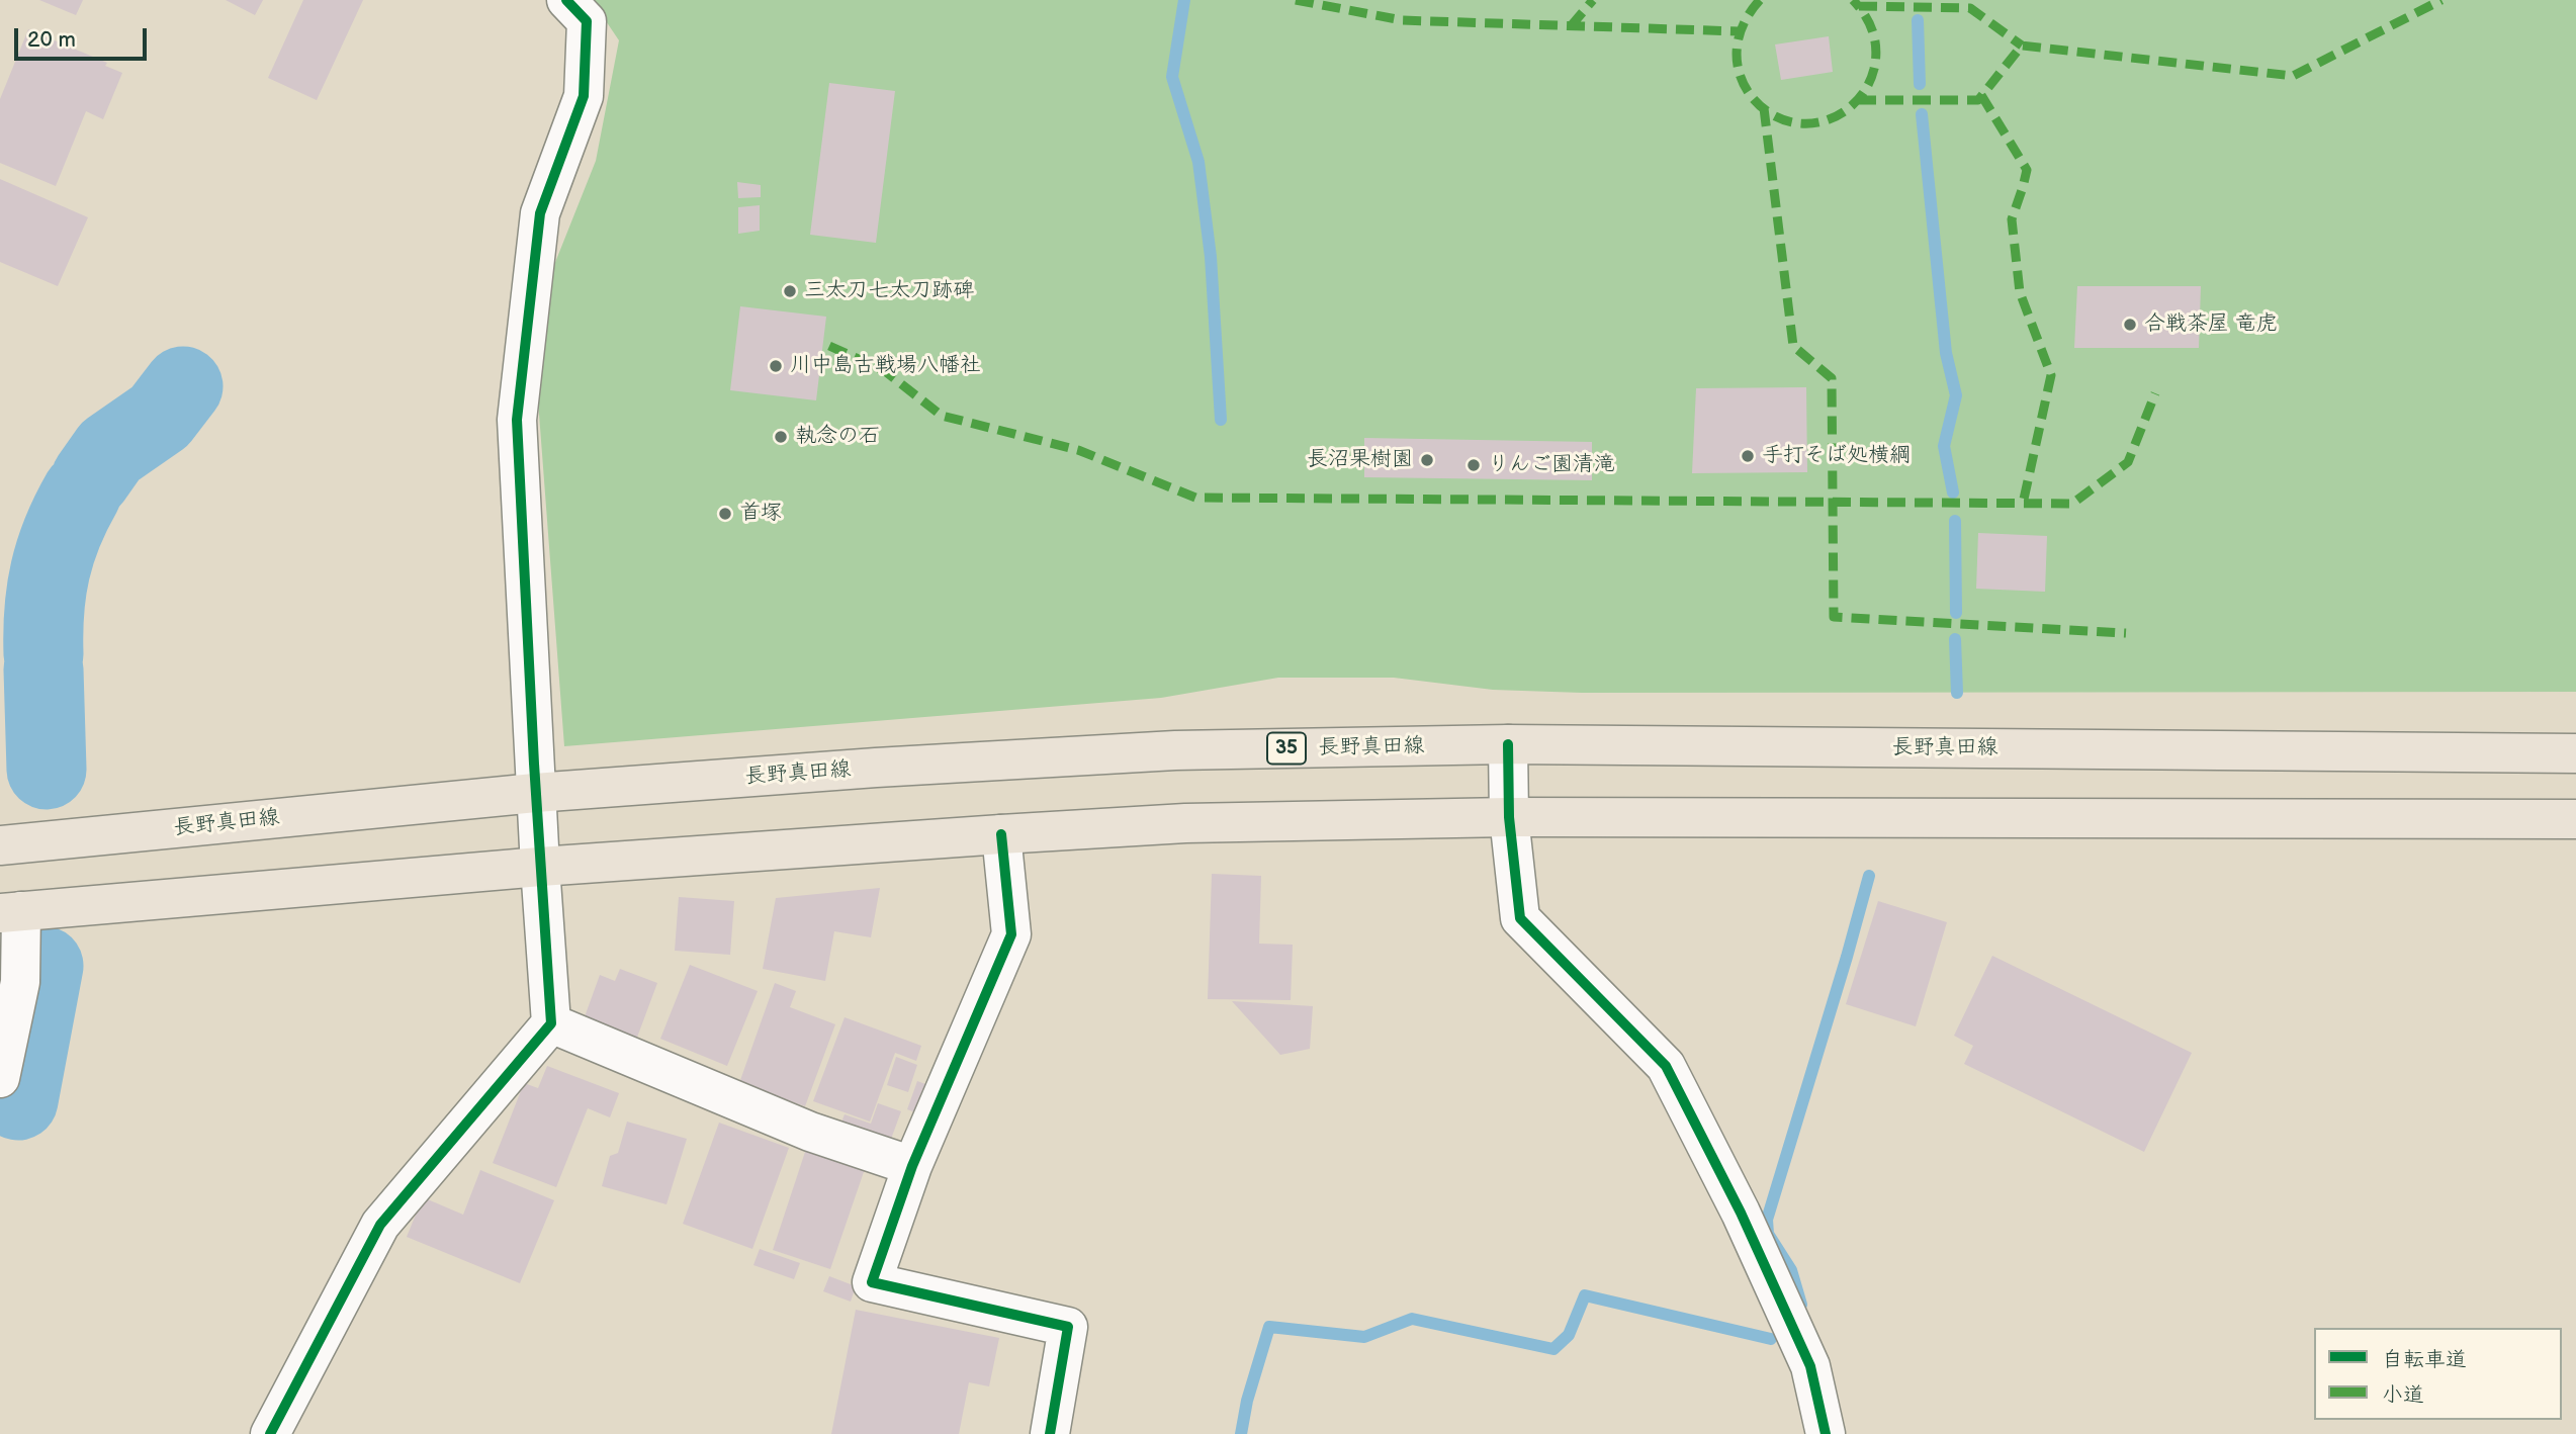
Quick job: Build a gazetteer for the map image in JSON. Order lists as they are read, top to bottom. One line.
{"streets":{"main road":["長野真田線","35"]},"places":["三太刀七太刀跡碑","合戦茶屋 竜虎","川中島古戦場八幡社","執念の石","手打そば処横綱","長沼果樹園","りんご園清滝","首塚"],"legend":["自転車道","小道"],"scale_bar":"20 m"}
